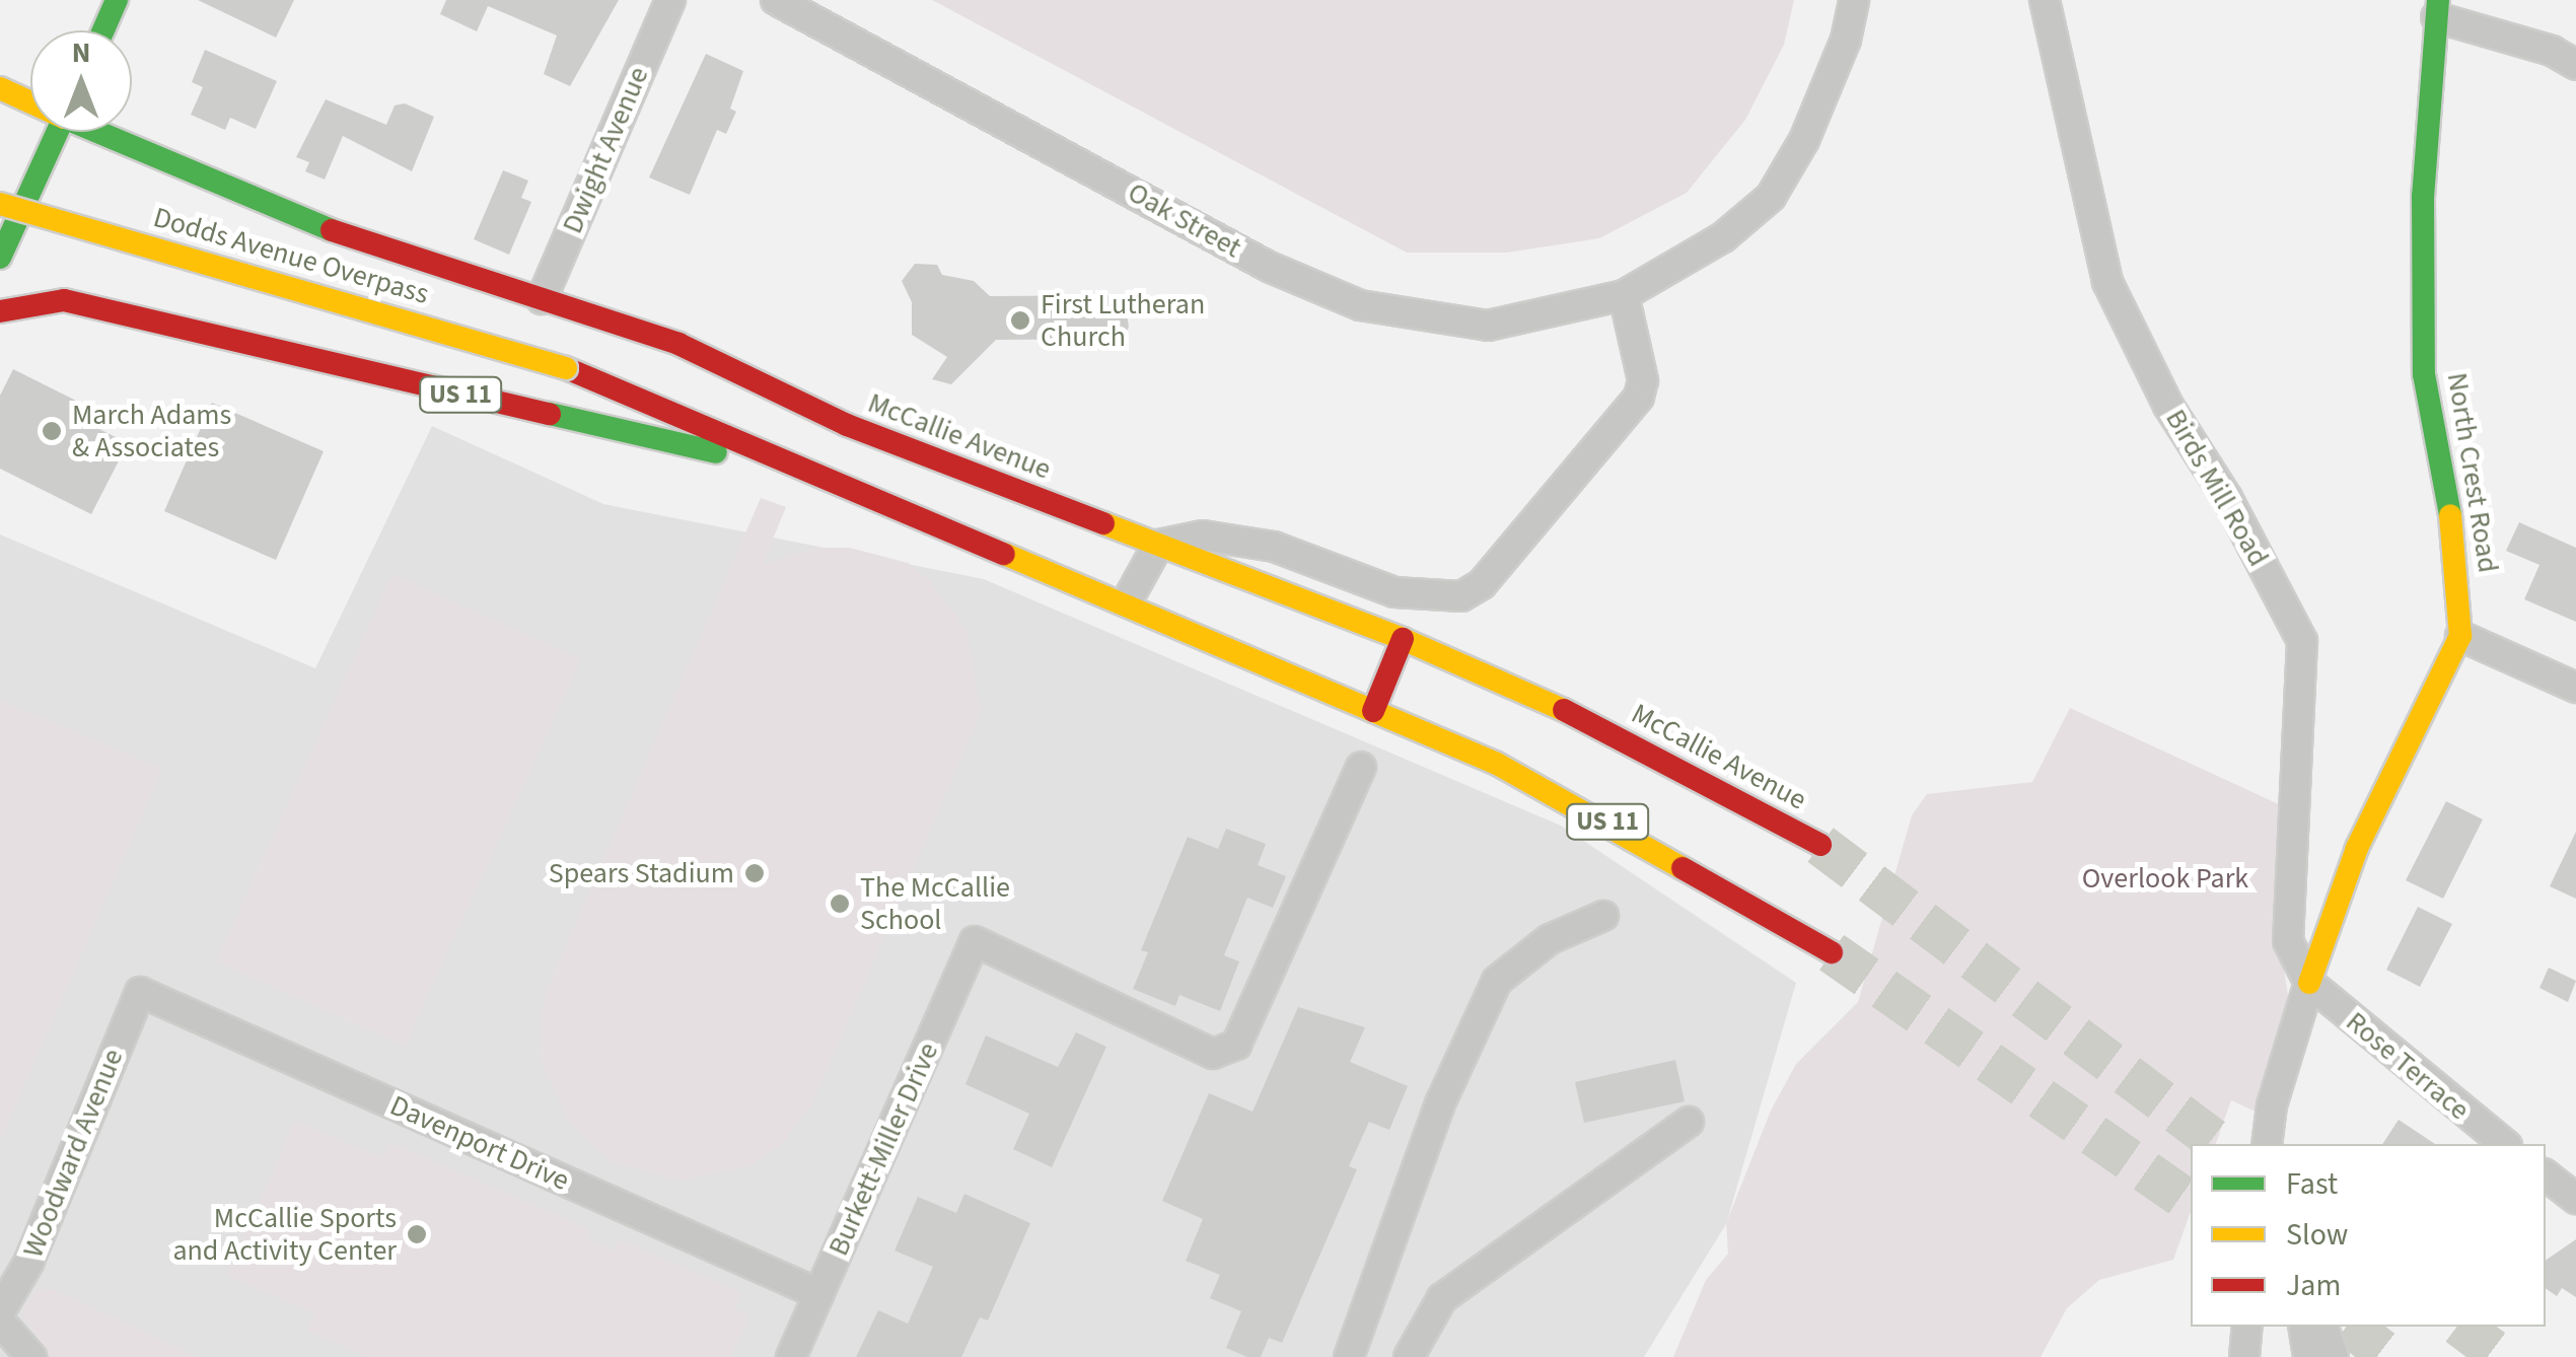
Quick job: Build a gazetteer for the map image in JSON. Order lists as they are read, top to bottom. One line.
{"streets":{"main road":["Dodds Avenue Overpass","US 11","McCallie Avenue","North Crest Road"],"street":["Dwight Avenue","Oak Street","Birds Mill Road","Rose Terrace","Davenport Drive","Burkett-Miller Drive","Woodward Avenue"]},"crossings":[["Dwight Avenue","McCallie Avenue"],["Dodds Avenue Overpass","US 11"],["North Crest Road","Birds Mill Road"],["North Crest Road","Rose Terrace"],["Birds Mill Road","Rose Terrace"],["Davenport Drive","Burkett-Miller Drive"],["Davenport Drive","Woodward Avenue"]],"parks":["Overlook Park"],"places":["First Lutheran Church","March Adams & Associates","Spears Stadium","The McCallie School","McCallie Sports and Activity Center"],"legend":["Fast","Slow","Jam"],"north":"top"}
